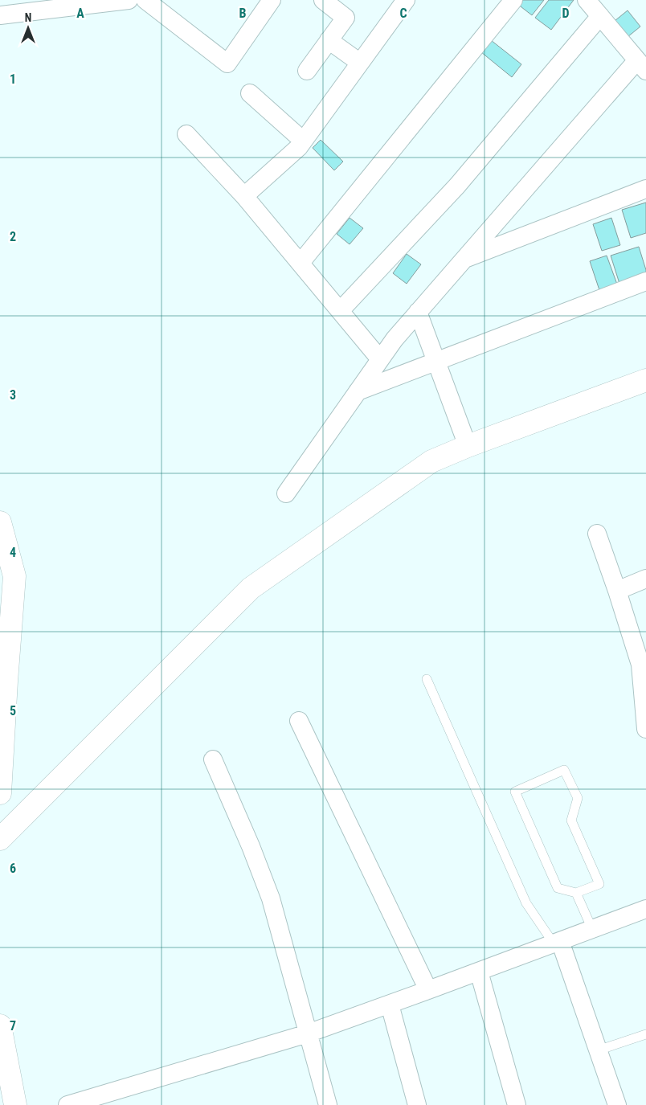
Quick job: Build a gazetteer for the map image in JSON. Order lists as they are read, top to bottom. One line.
{"north":"top","grid":{"columns":["A","B","C","D"],"rows":["1","2","3","4","5","6","7"]}}
